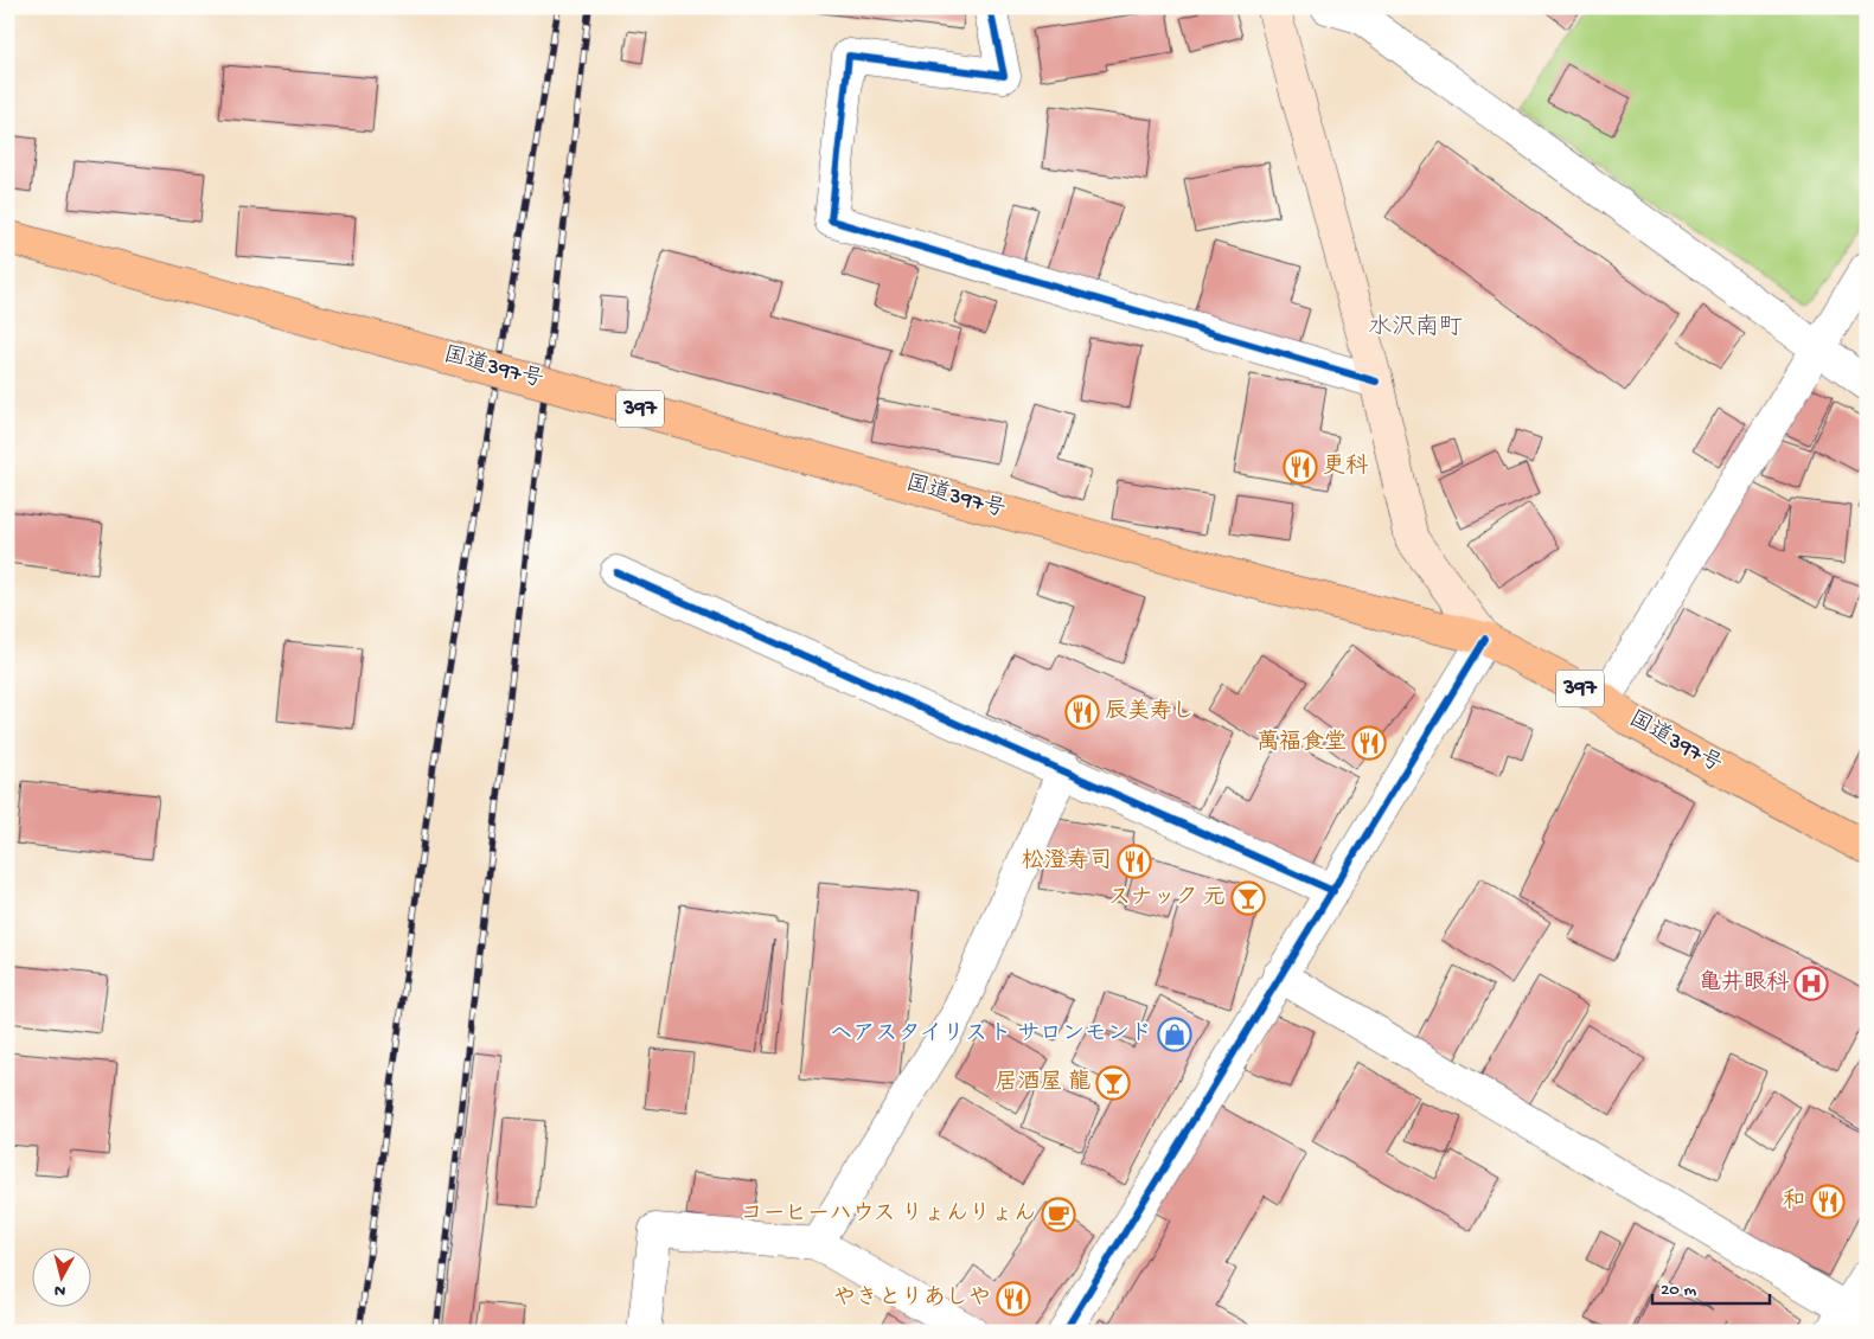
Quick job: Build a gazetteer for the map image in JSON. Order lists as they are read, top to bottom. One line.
{"streets":{"highway":["国道397号","397"]},"districts":["水沢南町"],"places":{"restaurant":["更科","辰美寿し","萬福食堂","松澄寿司","和","やきとりあしや"],"bar":["スナック 元","居酒屋 龍"],"hospital":["亀井眼科"],"shop":["ヘアスタイリスト サロンモンド"],"cafe":["コーヒーハウス りょんりょん"]},"scale_bar":"20 m","north":"bottom"}
